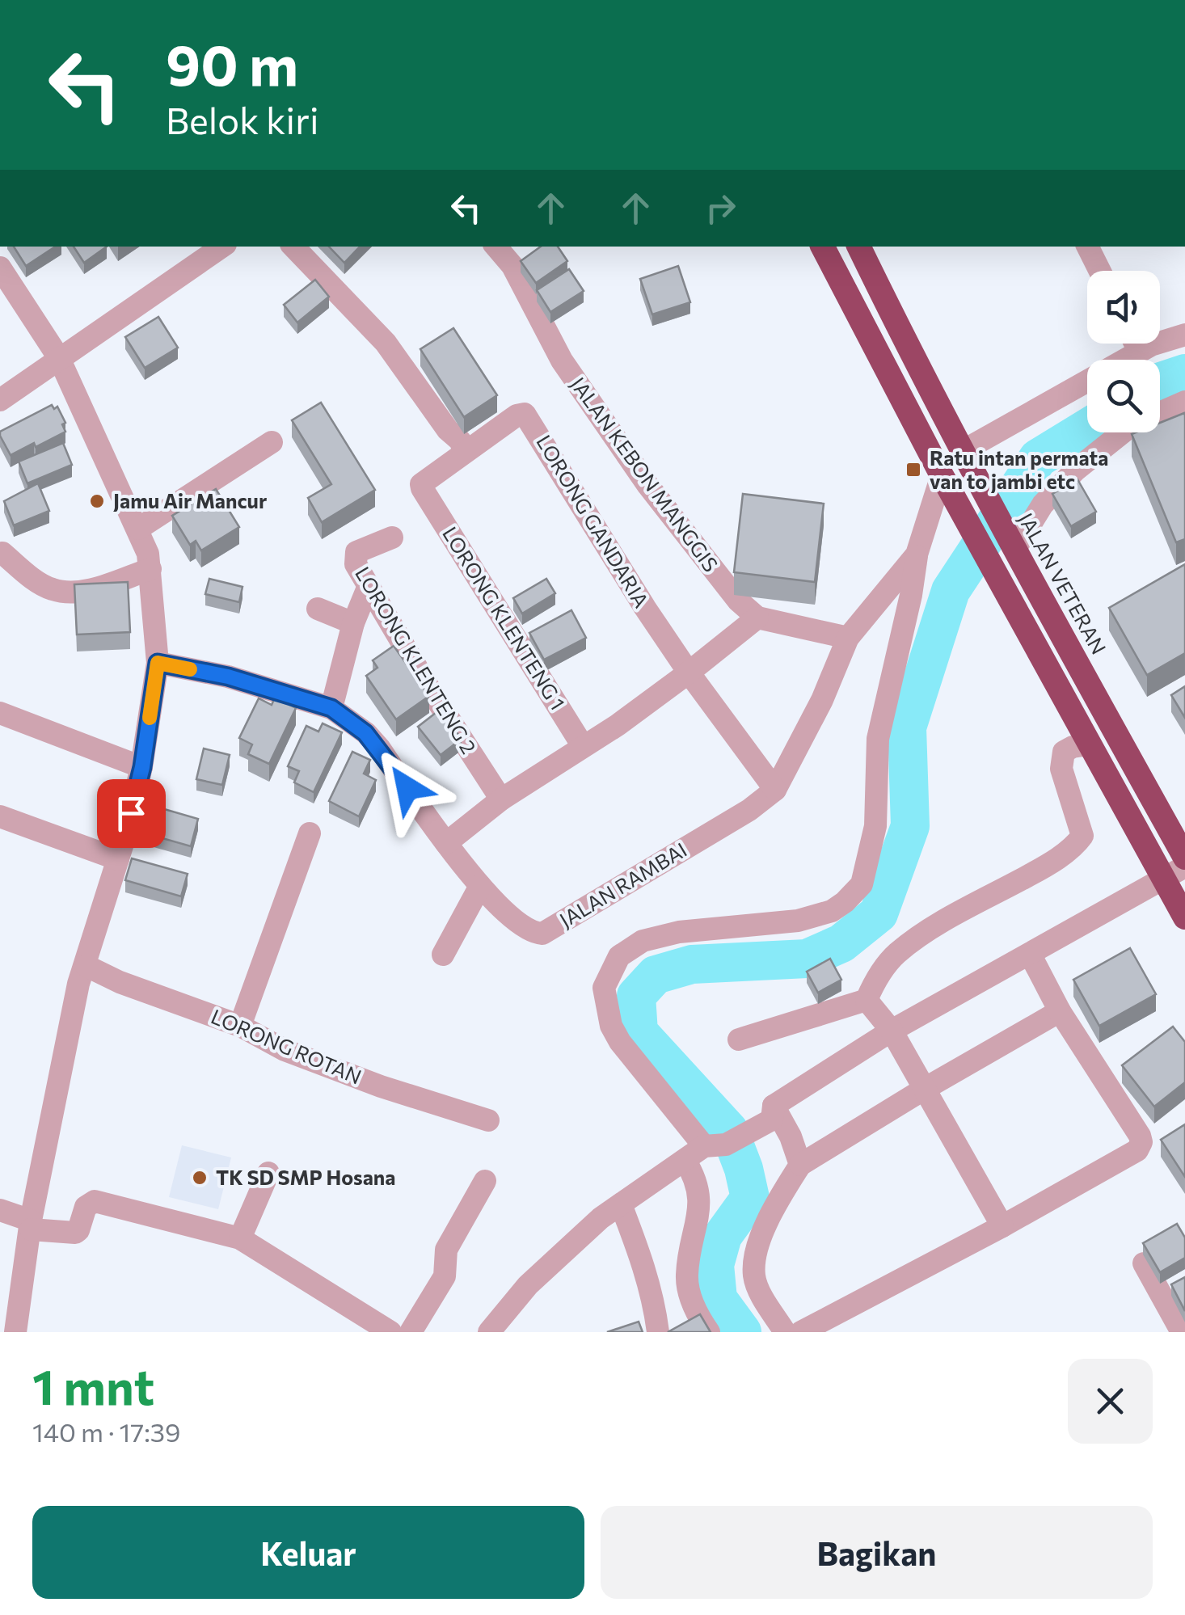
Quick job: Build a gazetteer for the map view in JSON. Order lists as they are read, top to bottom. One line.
{"streets":{"highway":["JALAN VETERAN"],"street":["JALAN KEBON MANGGIS","LORONG GANDARIA","LORONG KLENTENG 1","LORONG KLENTENG 2","JALAN RAMBAI","LORONG ROTAN"]},"crossings":[["LORONG GANDARIA","LORONG KLENTENG 1"]],"places":{"transit":["Ratu intan permata van to jambi etc"],"other":["Jamu Air Mancur","TK SD SMP Hosana"]},"page":{"turn":["90 m","Belok kiri"],"heading":["1 mnt","140 m · 17:39"],"buttons":["Keluar","Bagikan"]}}
